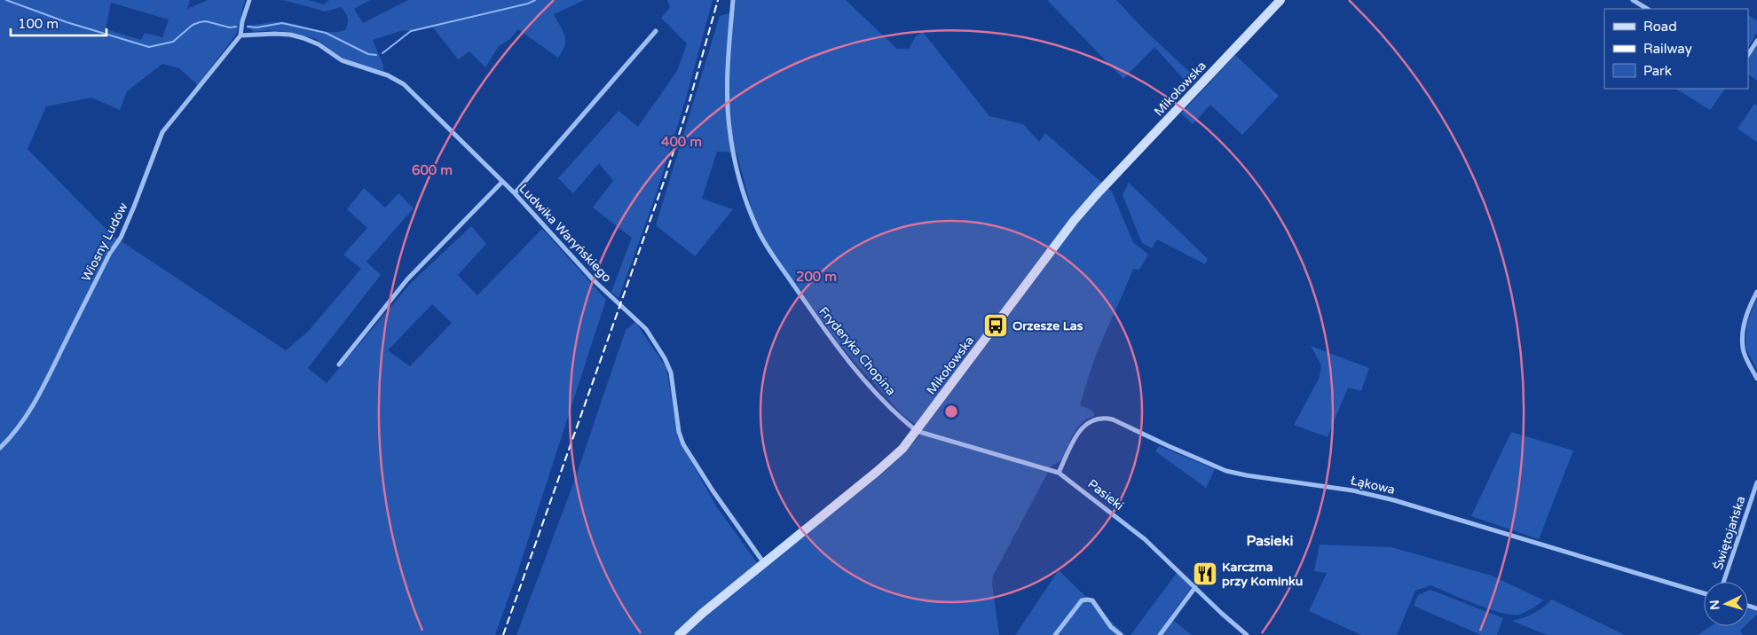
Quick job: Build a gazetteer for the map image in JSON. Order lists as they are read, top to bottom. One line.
{"streets":{"main road":["Mikołowska"],"street":["Ludwika Waryńskiego","Wiosny Ludów","Fryderyka Chopina","Łąkowa","Pasieki","Świętojańska"]},"crossings":[["Mikołowska","Ludwika Waryńskiego"],["Mikołowska","Fryderyka Chopina"],["Mikołowska","Pasieki"],["Ludwika Waryńskiego","Wiosny Ludów"],["Fryderyka Chopina","Pasieki"],["Łąkowa","Pasieki"]],"districts":["Pasieki"],"places":{"bus stop":["Orzesze Las"],"restaurant":["Karczma przy Kominku"]},"legend":["Road","Railway","Park"],"scale_bar":"100 m","north":"left","rings":["400 m","600 m","200 m"]}
